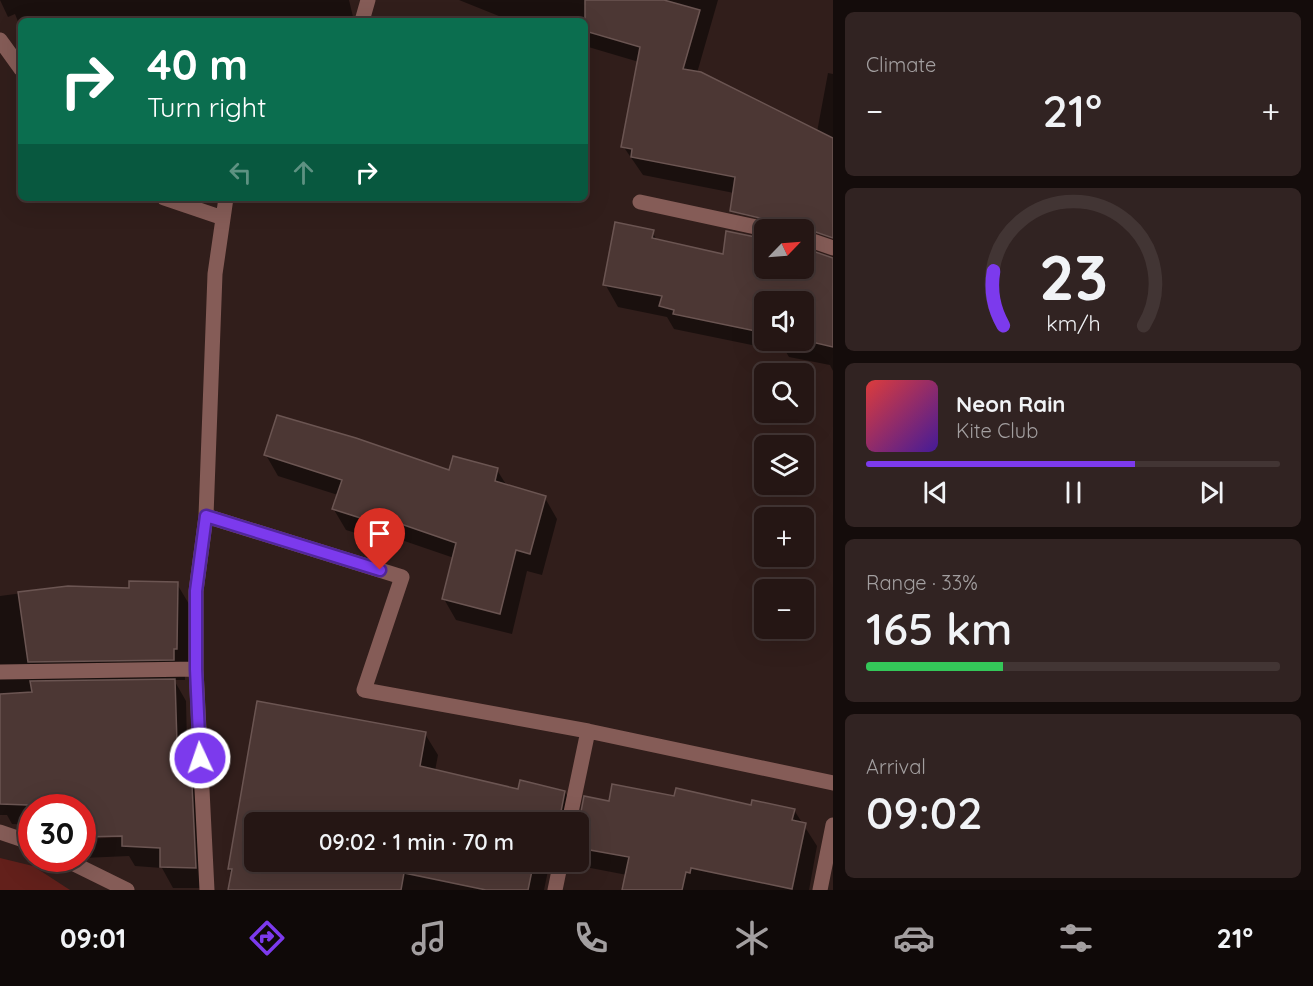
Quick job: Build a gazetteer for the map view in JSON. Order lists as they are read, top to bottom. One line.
{"north":"top right","page":{"tile":["Climate",["Range · 33%","165 km"],["Arrival","09:02"]],"turn":["40 m","Turn right"],"heat":["−","21°","+"],"map_buttons":["+","−"],"song":["Neon Rain","Kite Club"],"limit":"30","trip":"09:02 · 1 min · 70 m","tabs":["09:01","21°"],"gauge":["23","km/h"]}}
